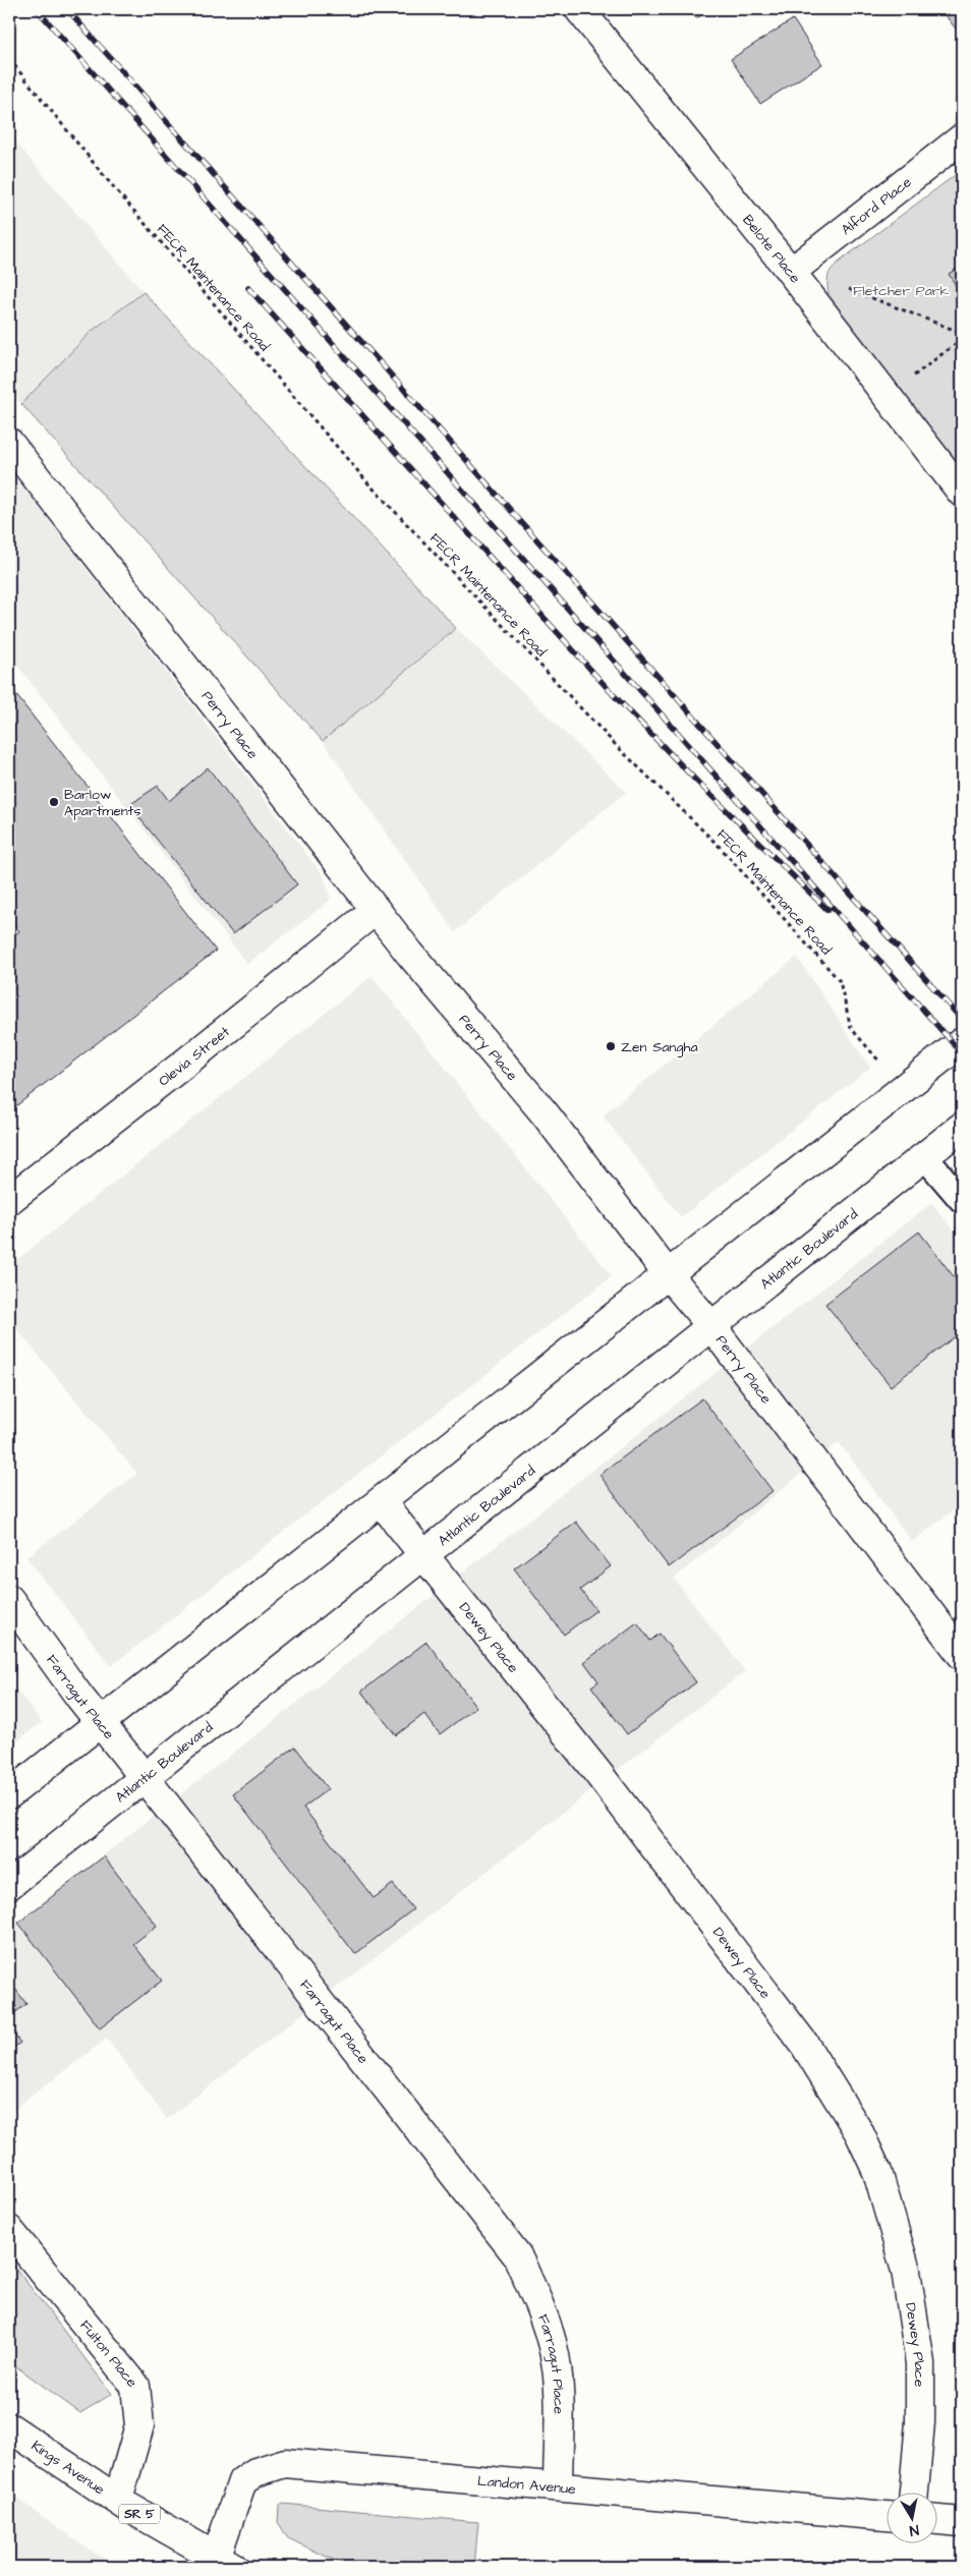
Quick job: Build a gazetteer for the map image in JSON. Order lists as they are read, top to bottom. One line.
{"streets":{"street":["Alford Place","Belote Place","Perry Place","Olevia Street","Atlantic Boulevard","Dewey Place","Farragut Place","Fulton Place","Kings Avenue","Landon Avenue","SR 5"],"path":["FECR Maintenance Road"]},"crossings":[["Alford Place","Belote Place"],["Perry Place","Olevia Street"],["Perry Place","Atlantic Boulevard"],["Atlantic Boulevard","Dewey Place"],["Atlantic Boulevard","Farragut Place"],["Farragut Place","Landon Avenue"],["Fulton Place","Kings Avenue"],["Kings Avenue","Landon Avenue"]],"parks":["Fletcher Park"],"places":["Barlow Apartments","Zen Sangha"],"north":"bottom"}
